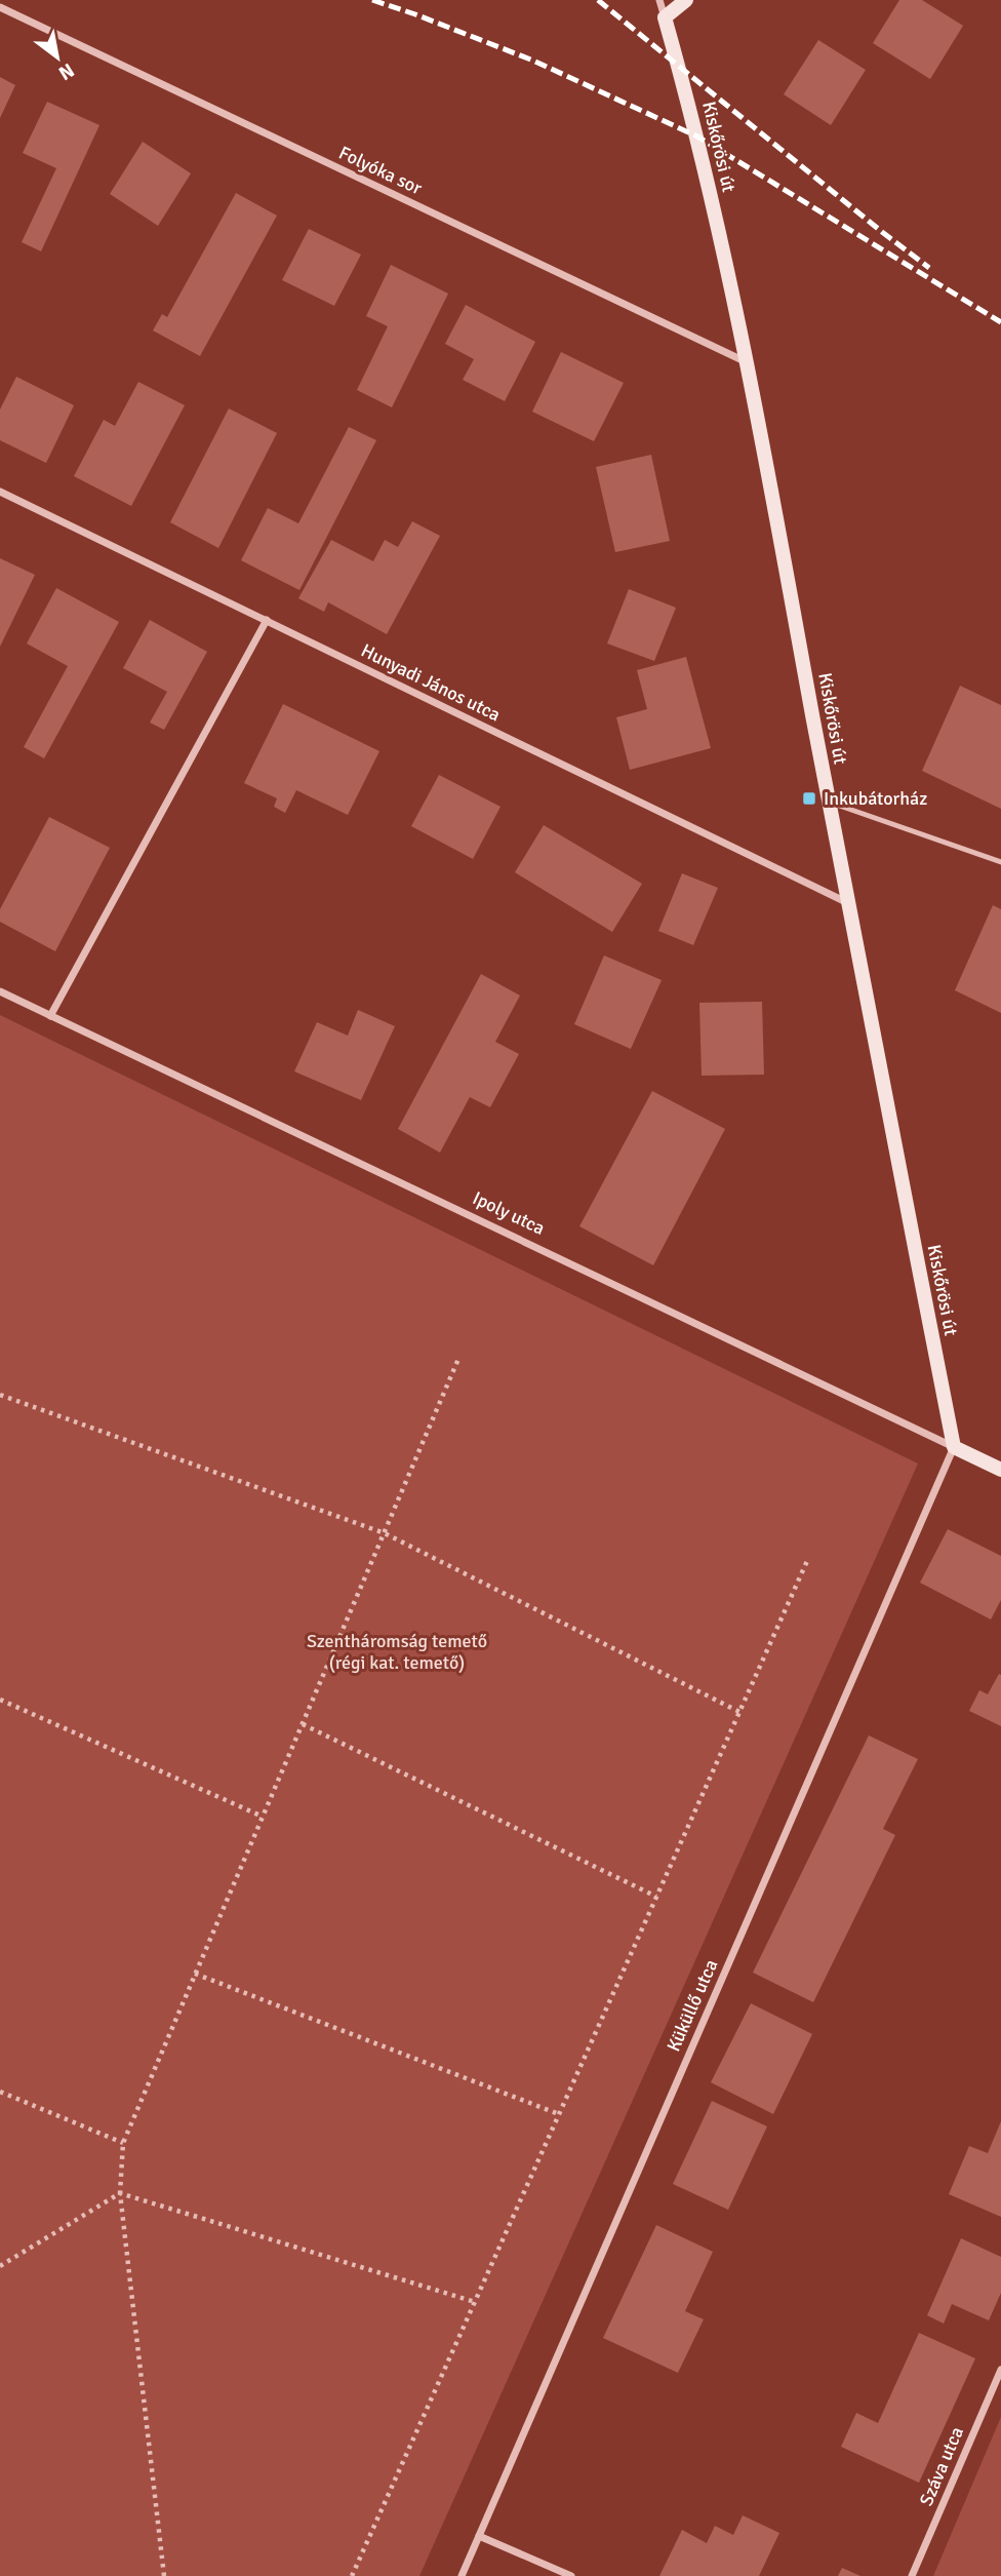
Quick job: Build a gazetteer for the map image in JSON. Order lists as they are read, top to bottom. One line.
{"streets":{"street":["Kiskőrösi út","Folyóka sor","Hunyadi János utca","Ipoly utca","Küküllő utca","Száva utca"]},"crossings":[["Kiskőrösi út","Folyóka sor"],["Kiskőrösi út","Hunyadi János utca"],["Kiskőrösi út","Ipoly utca"],["Kiskőrösi út","Küküllő utca"],["Ipoly utca","Küküllő utca"]],"parks":["Szentháromság temető (régi kat. temető)"],"places":{"transit":["Inkubátorház"]},"north":"bottom right"}
